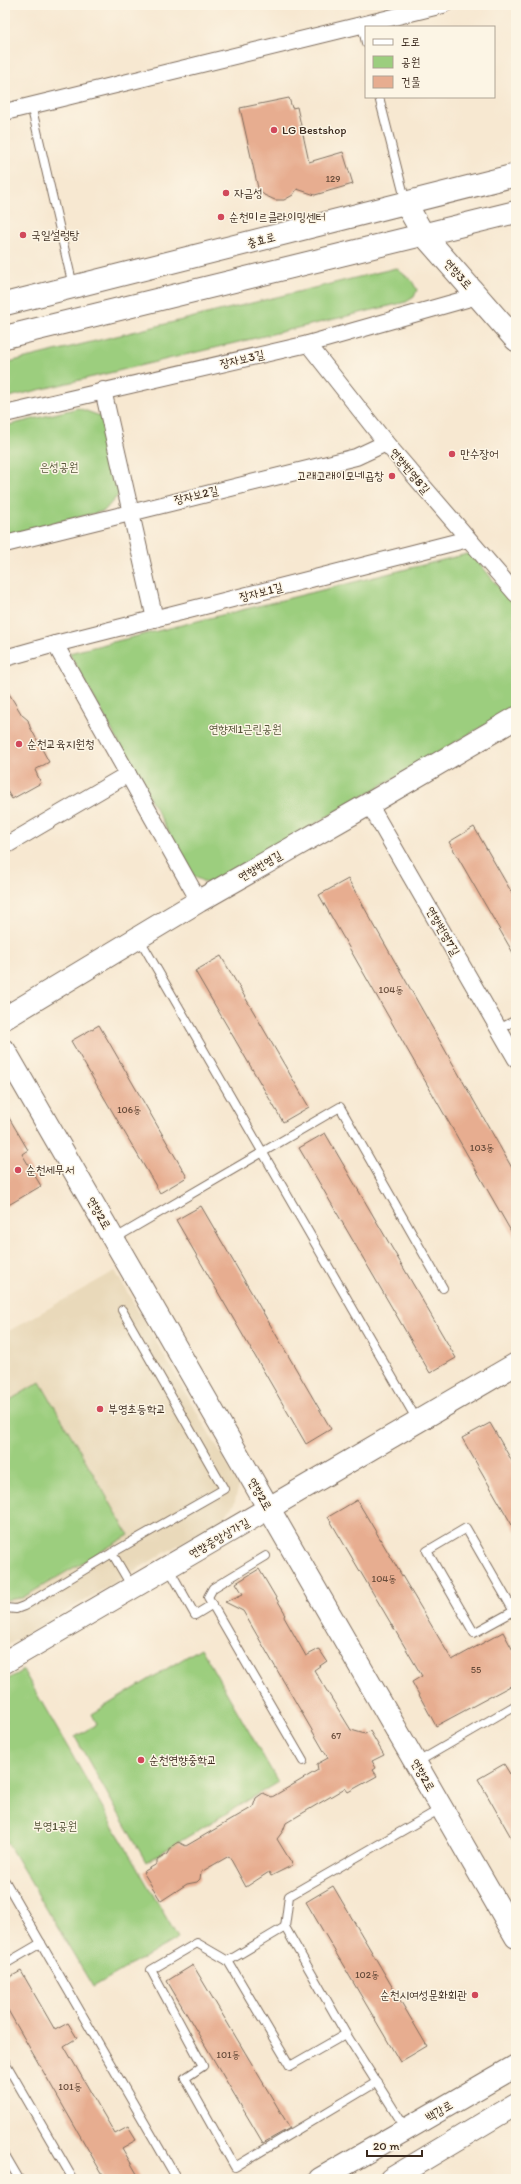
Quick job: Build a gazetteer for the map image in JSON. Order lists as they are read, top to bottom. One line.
{"streets":{"street":["충효로","연향3로","장자보3길","연향번영8길","장자보2길","장자보1길","연향번영길","연향번영7길","연향2로","연향중앙상가길","백강로"]},"crossings":[["충효로","연향3로"],["연향3로","장자보3길"],["장자보3길","연향번영8길"],["연향번영8길","장자보2길"],["연향번영8길","장자보1길"],["연향번영길","연향번영7길"],["연향2로","연향중앙상가길"]],"parks":["은성공원","연향제1근린공원","부영1공원"],"places":["LG Bestshop","자금성","순천미르클라이밍센터","국일설렁탕","만수장어","고래고래이모네곱창","순천교육지원청","순천세무서","부영초등학교","순천연향중학교","순천시여성문화회관"],"house_numbers":["129","104동","106동","103동","104동","55","67","102동","101동","101동"],"legend":["도로","공원","건물"],"scale_bar":"20 m"}
